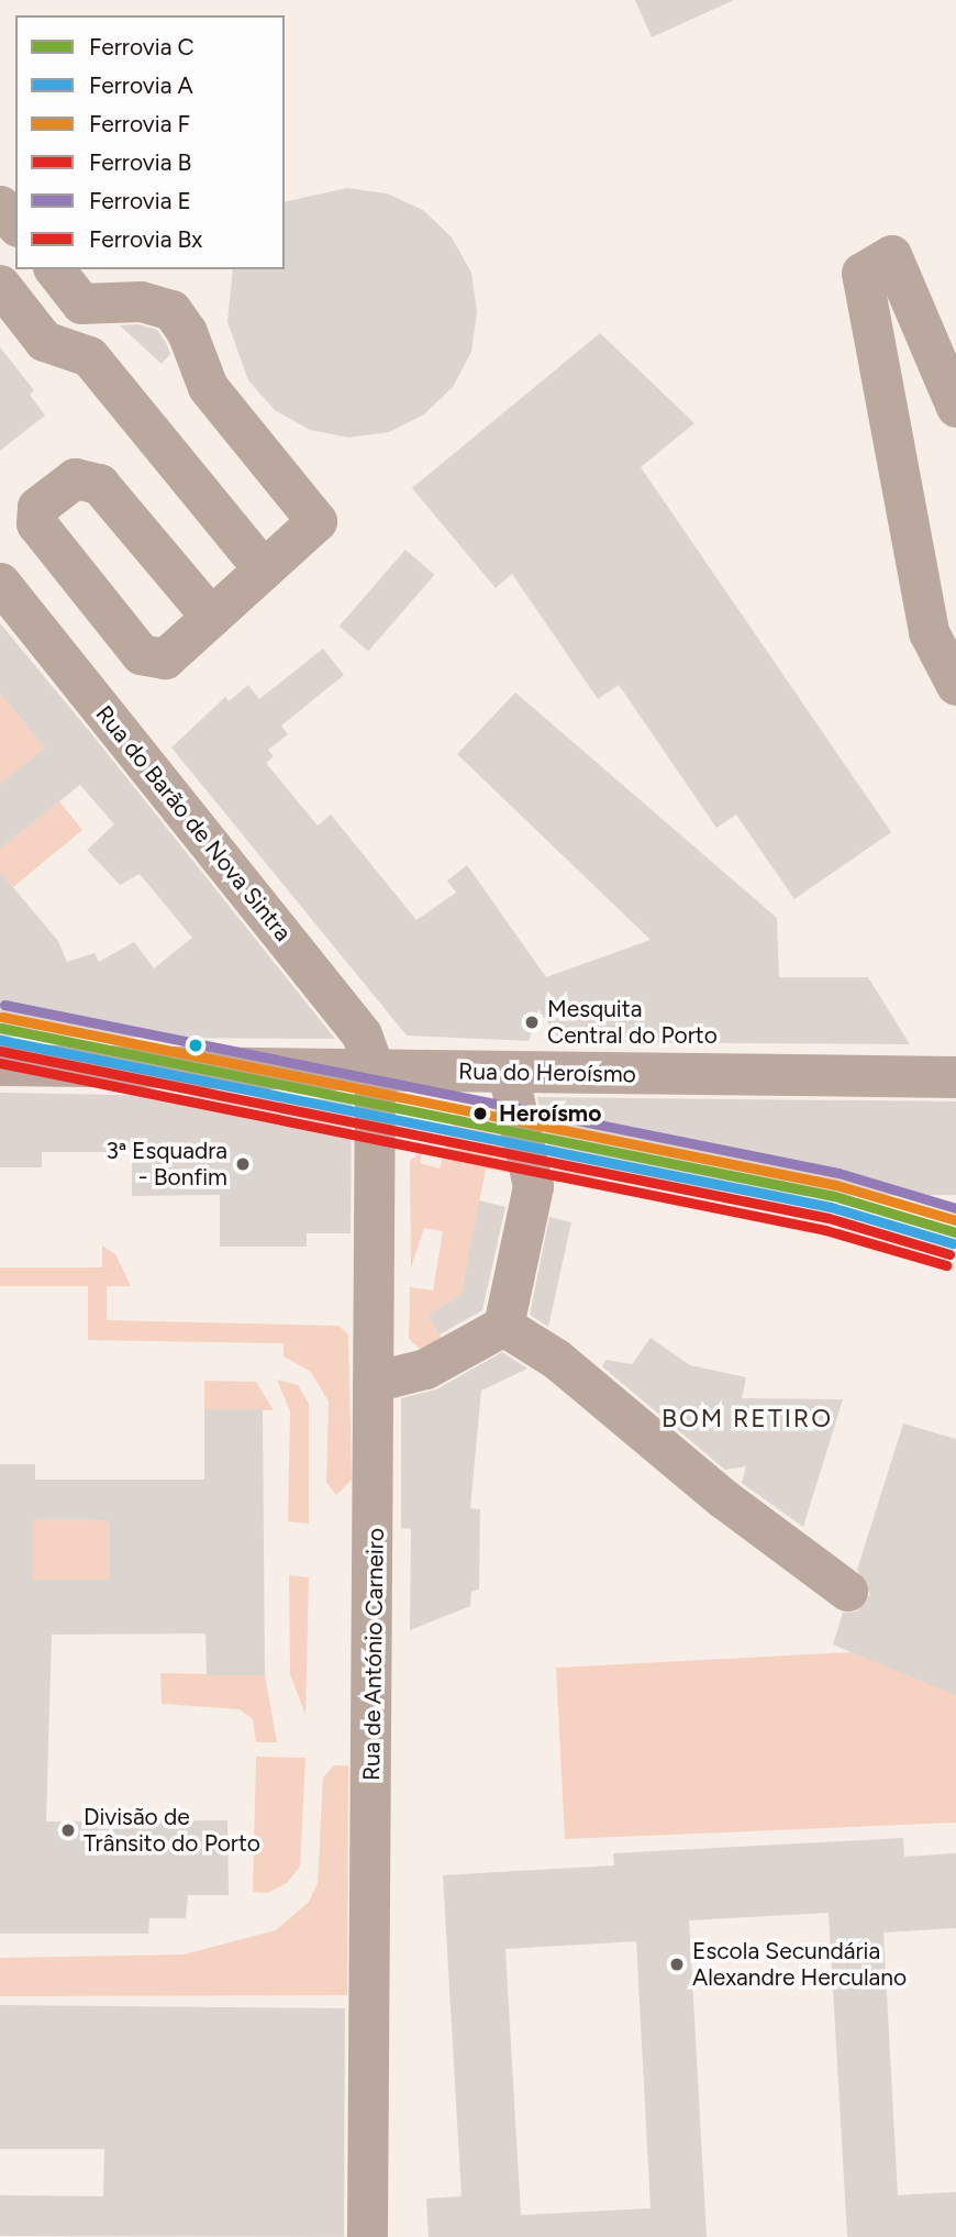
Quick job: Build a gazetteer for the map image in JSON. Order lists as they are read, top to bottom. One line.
{"streets":{"main road":["Rua do Heroísmo"],"street":["Rua do Barão de Nova Sintra","Rua de António Carneiro"]},"crossings":[["Rua do Barão de Nova Sintra","Rua do Heroísmo"],["Rua do Barão de Nova Sintra","Rua de António Carneiro"],["Rua do Heroísmo","Rua de António Carneiro"]],"districts":["BOM RETIRO"],"places":["Mesquita Central do Porto","Heroísmo","3ª Esquadra - Bonfim","Divisão de Trânsito do Porto","Escola Secundária Alexandre Herculano"],"lines":["rail line E","rail line F","rail line C","rail line A","rail line B","rail line Bx"],"legend":["Ferrovia C","Ferrovia A","Ferrovia F","Ferrovia B","Ferrovia E","Ferrovia Bx"]}
